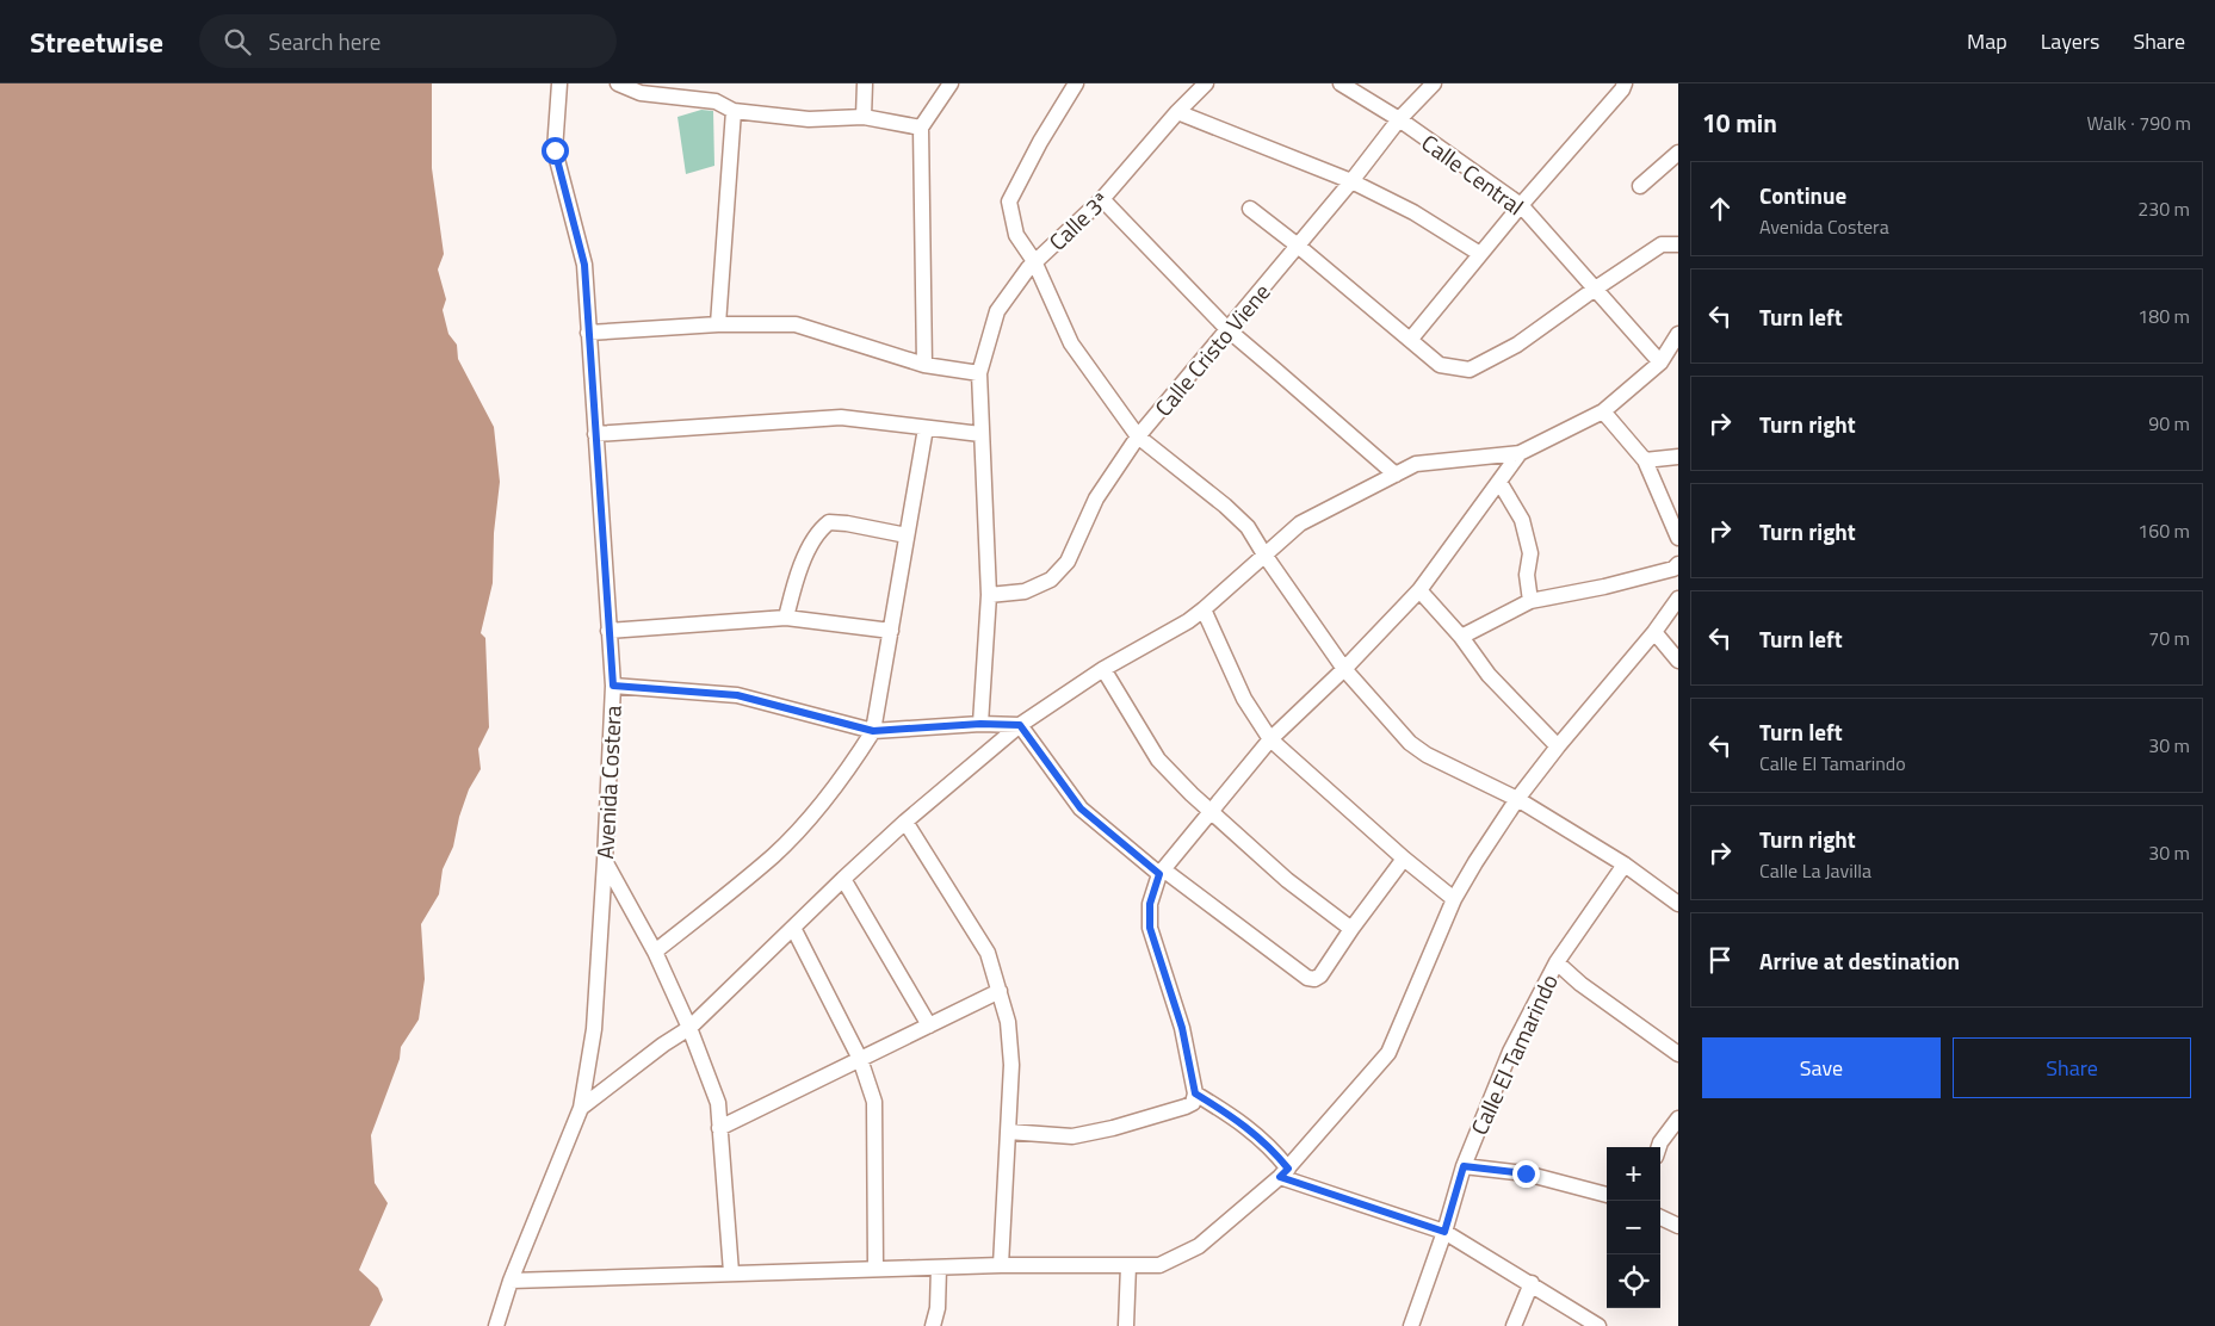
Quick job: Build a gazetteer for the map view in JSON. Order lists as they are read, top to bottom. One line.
{"streets":{"street":["Calle Central","Calle 3ª","Calle Cristo Viene","Avenida Costera","Calle El Tamarindo"]},"crossings":[["Calle Central","Calle Cristo Viene"],["Calle 3ª","Calle Cristo Viene"]],"page":{"header":"Streetwise","search":"Search here","nav":["Map","Layers","Share"],"heading":["10 min","Walk · 790 m"],"list":[["Continue","Avenida Costera","230 m"],["Turn left","180 m"],["Turn right","90 m"],["Turn right","160 m"],["Turn left","70 m"],["Turn left","Calle El Tamarindo","30 m"],["Turn right","Calle La Javilla","30 m"],"Arrive at destination"],"buttons":["Save","Share"],"map_buttons":["+","−"]}}
